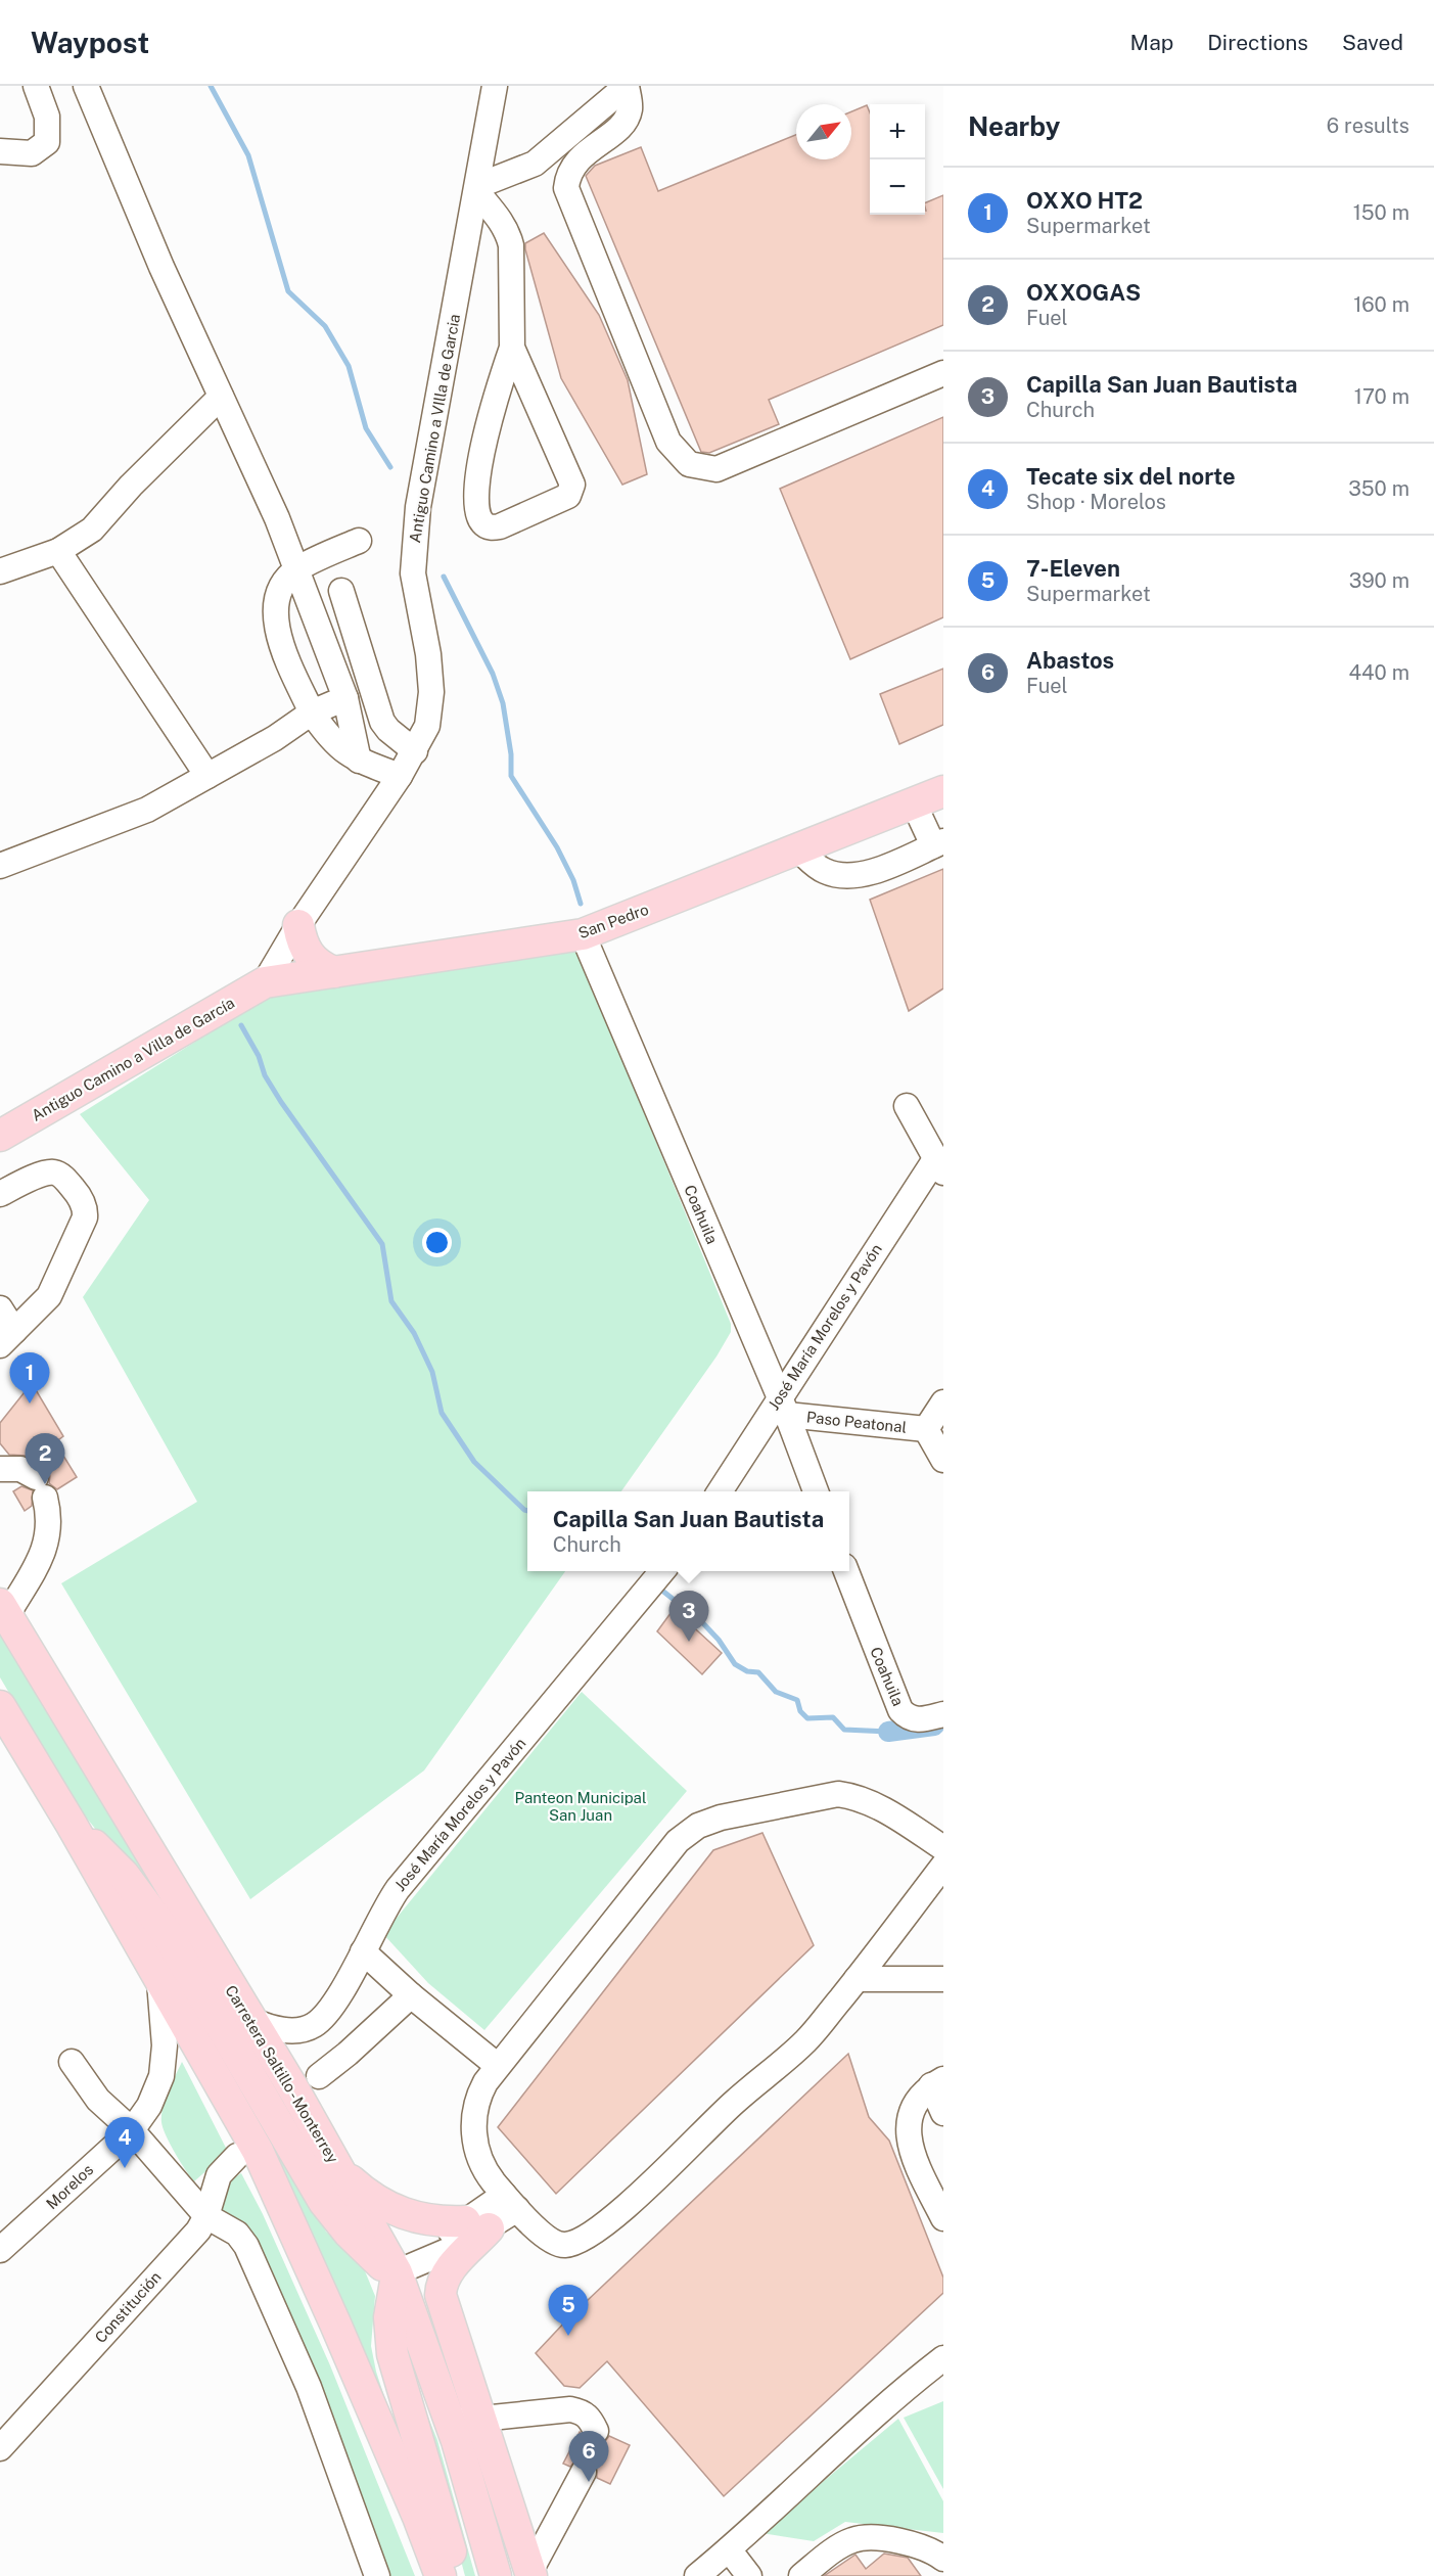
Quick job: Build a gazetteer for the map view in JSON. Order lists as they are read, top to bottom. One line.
{"streets":{"main road":["San Pedro","Antiguo Camino a Villa de García","Carretera Saltillo - Monterrey"],"street":["Antiguo Camino a VIlla de Garcia","Coahuila","José María Morelos y Pavón","Paso Peatonal","Morelos","Constitución"]},"crossings":[["Antiguo Camino a VIlla de Garcia","San Pedro"],["Antiguo Camino a VIlla de Garcia","Antiguo Camino a Villa de García"],["San Pedro","Antiguo Camino a Villa de García"],["San Pedro","Coahuila"],["Coahuila","José María Morelos y Pavón"],["Coahuila","Paso Peatonal"],["José María Morelos y Pavón","Paso Peatonal"],["José María Morelos y Pavón","Carretera Saltillo - Monterrey"]],"parks":["Panteon Municipal San Juan"],"north":"top right","page":{"header":"Waypost","nav":["Map","Directions","Saved"],"heading":["Nearby","6 results"],"map_buttons":["+","−"],"list":[{"mark":"1","name":"OXXO HT2","note":"Supermarket","value":"150 m"},{"mark":"2","name":"OXXOGAS","note":"Fuel","value":"160 m"},{"mark":"3","name":"Capilla San Juan Bautista","note":"Church","value":"170 m"},{"mark":"4","name":"Tecate six del norte","note":"Shop · Morelos","value":"350 m"},{"mark":"5","name":"7-Eleven","note":"Supermarket","value":"390 m"},{"mark":"6","name":"Abastos","note":"Fuel","value":"440 m"}],"pins":["1","2","3","4","5","6"],"popup":["Capilla San Juan Bautista","Church"]}}
